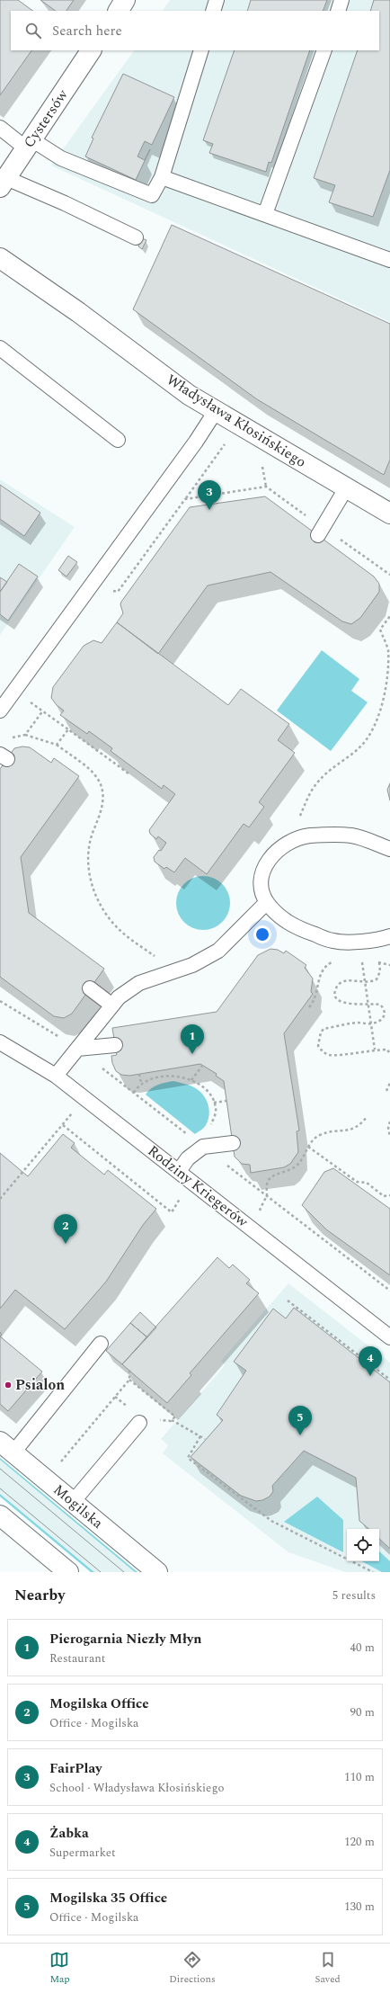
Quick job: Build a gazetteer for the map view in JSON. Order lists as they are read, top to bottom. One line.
{"streets":{"street":["Cystersów","Władysława Kłosińskiego","Mogilska"],"lane":["Rodziny Kriegerów"]},"places":["Psialon"],"page":{"search":"Search here","pins":["3","1","2","4","5"],"heading":["Nearby","5 results"],"list":[{"mark":"1","name":"Pierogarnia Niezły Młyn","note":"Restaurant","value":"40 m"},{"mark":"2","name":"Mogilska Office","note":"Office · Mogilska","value":"90 m"},{"mark":"3","name":"FairPlay","note":"School · Władysława Kłosińskiego","value":"110 m"},{"mark":"4","name":"Żabka","note":"Supermarket","value":"120 m"},{"mark":"5","name":"Mogilska 35 Office","note":"Office · Mogilska","value":"130 m"}],"nav":["Map","Directions","Saved"]}}
